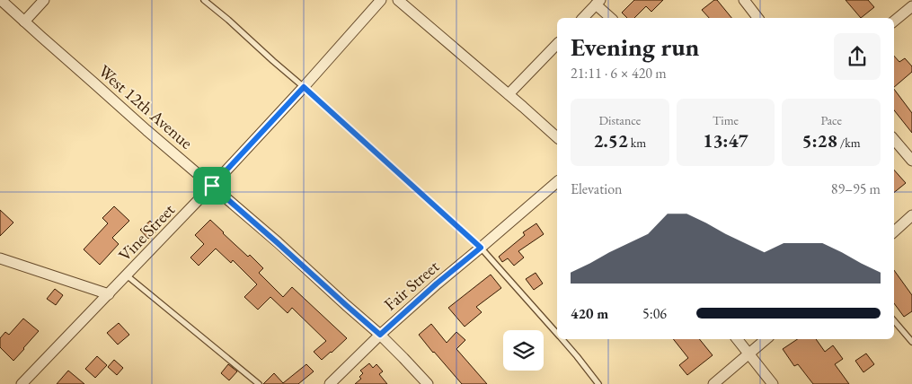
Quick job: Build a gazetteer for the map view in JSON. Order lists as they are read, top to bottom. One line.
{"streets":{"street":["West 12th Avenue","Vine Street","Fair Street"]},"crossings":[["West 12th Avenue","Vine Street"],["West 12th Avenue","Fair Street"]],"page":{"heading":["Evening run","21:11 · 6 × 420 m"],"stats":[["Distance","2.52 km"],["Time","13:47"],["Pace","5:28 /km"]],"chart":["Elevation","89–95 m"],"list":[{"name":"420 m","note":"5:06"}]}}
